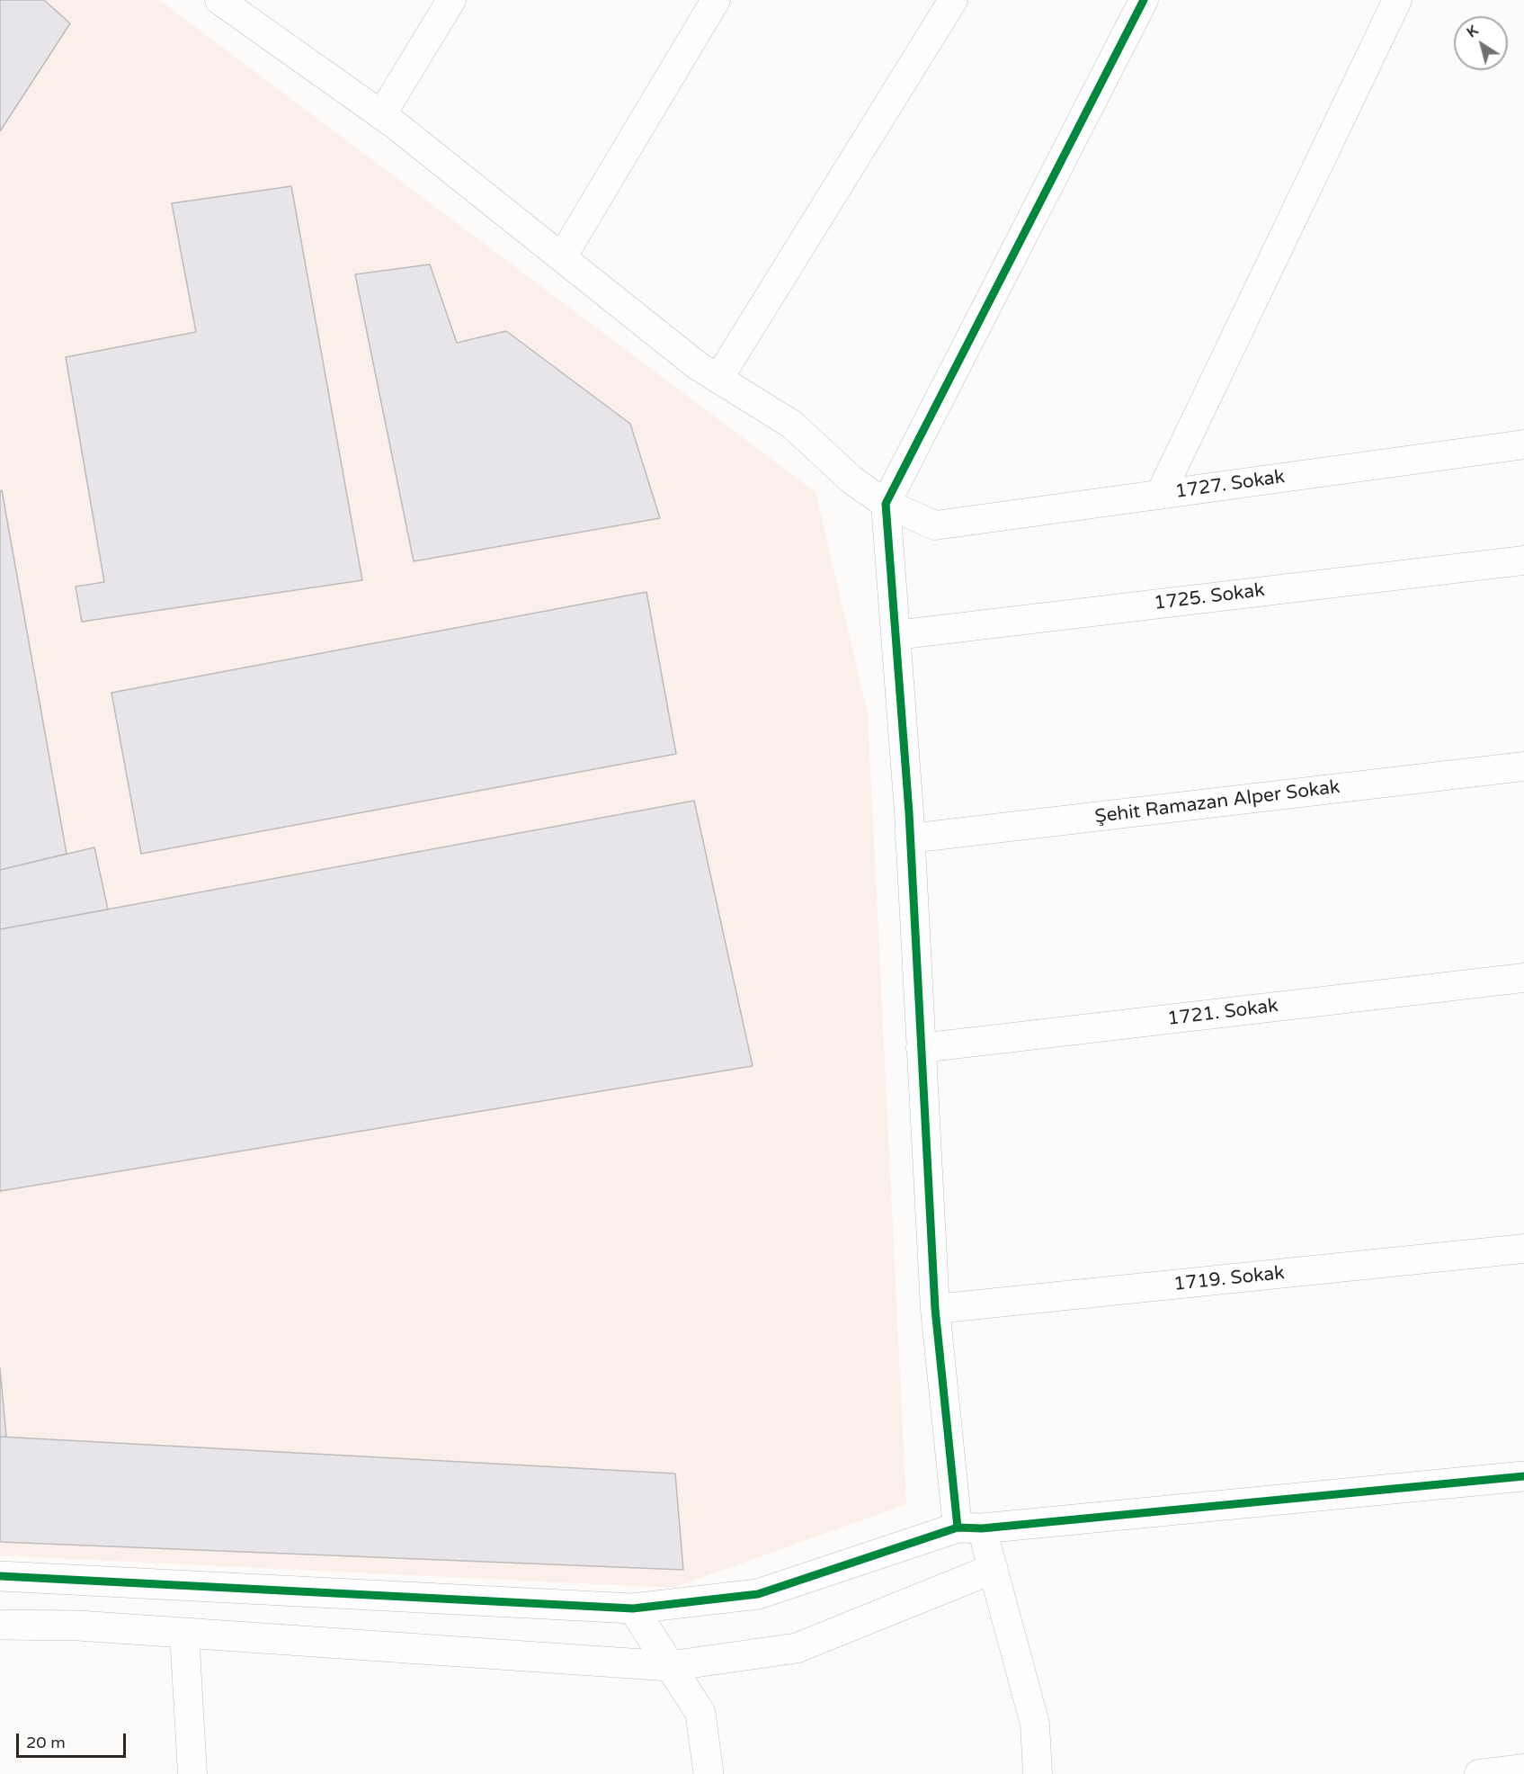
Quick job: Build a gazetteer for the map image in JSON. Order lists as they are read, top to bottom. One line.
{"streets":{"street":["1727. Sokak","1725. Sokak","Şehit Ramazan Alper Sokak","1721. Sokak","1719. Sokak"]},"scale_bar":"20 m","north":"top left"}
